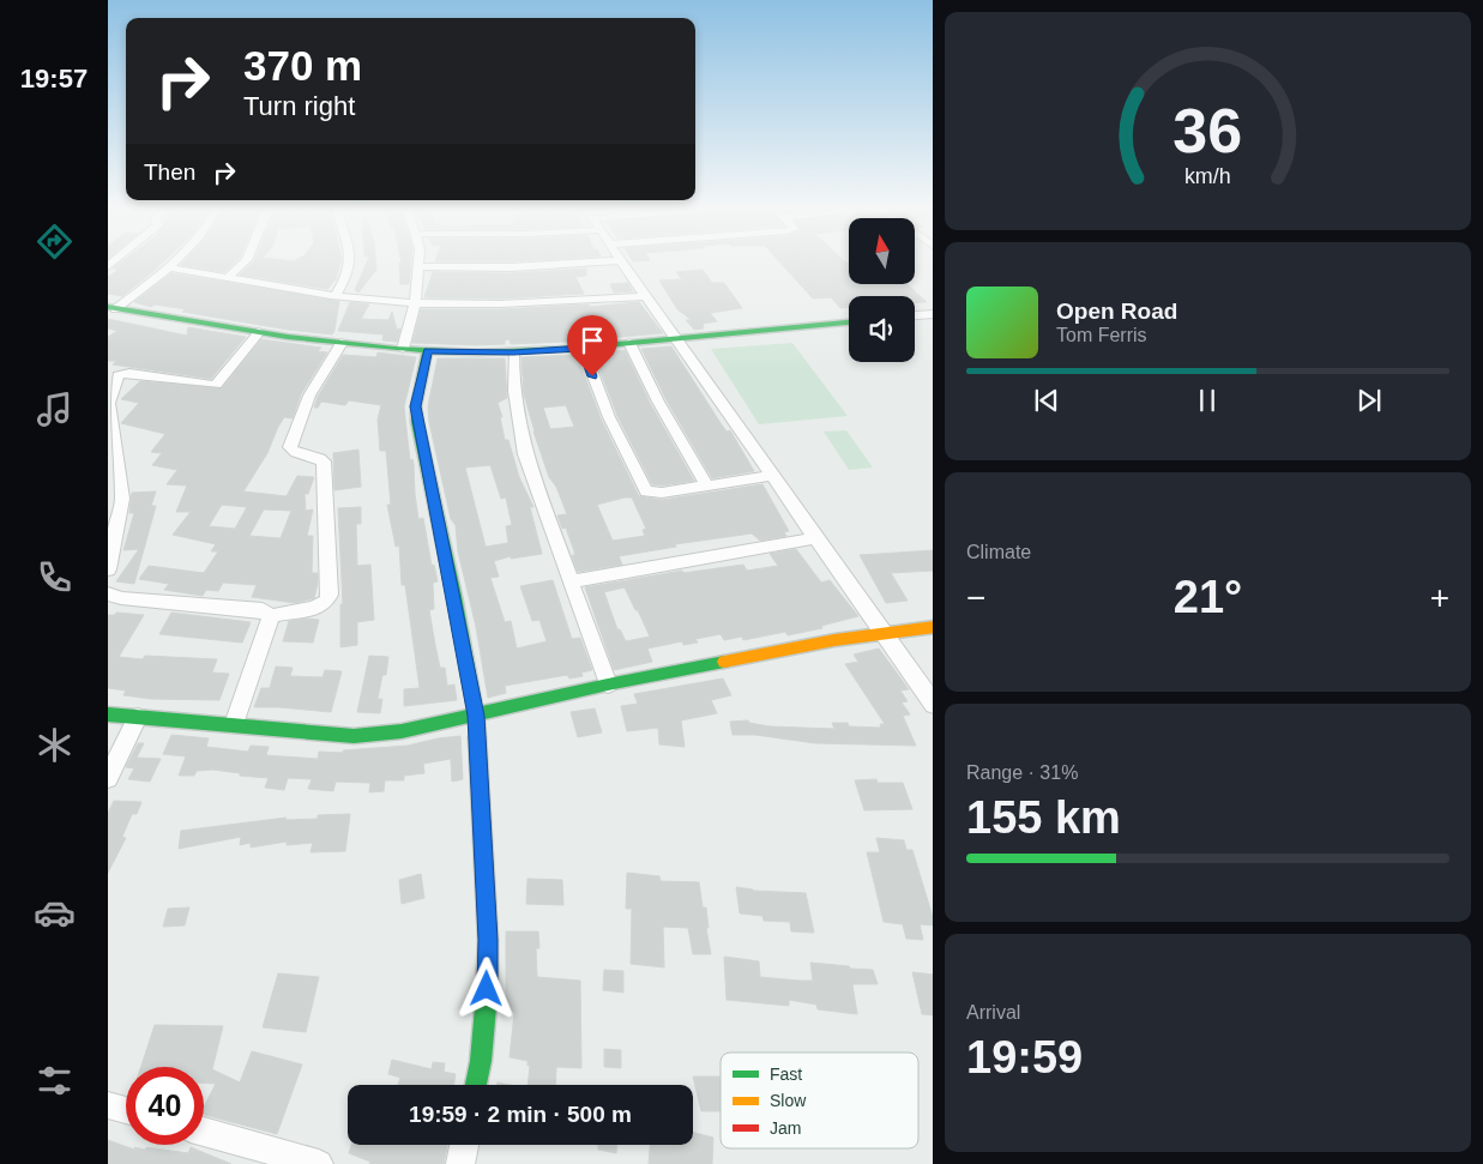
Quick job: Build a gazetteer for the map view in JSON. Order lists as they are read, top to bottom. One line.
{"legend":["Fast","Slow","Jam"],"north":"top","page":{"tabs":"19:57","turn":["370 m","Turn right"],"then":"Then","song":["Open Road","Tom Ferris"],"tile":["Climate",["Range · 31%","155 km"],["Arrival","19:59"]],"heat":["−","21°","+"],"limit":"40","trip":"19:59 · 2 min · 500 m","gauge":["36","km/h"]}}
